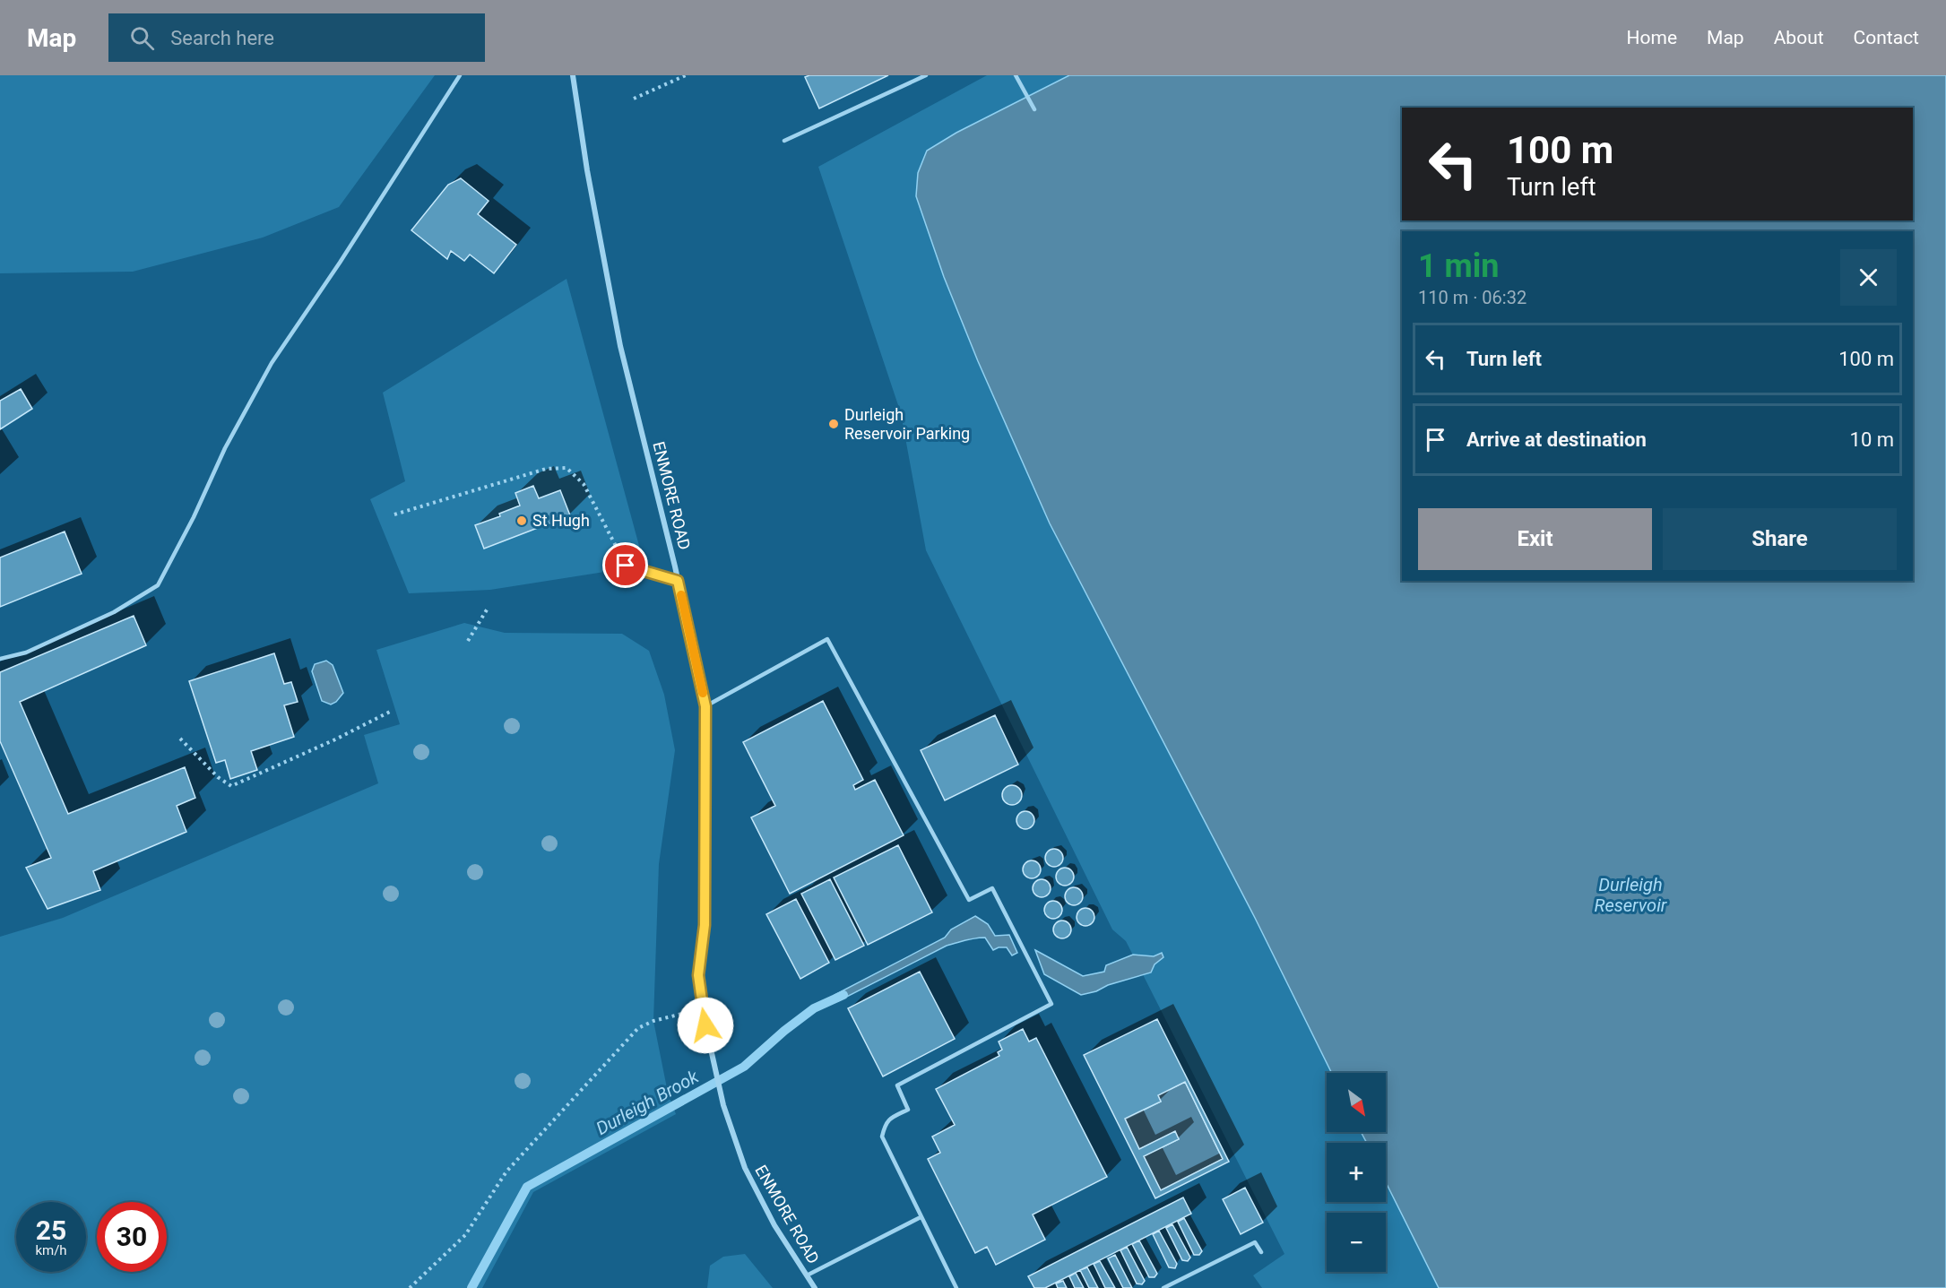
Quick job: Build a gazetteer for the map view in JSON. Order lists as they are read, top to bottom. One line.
{"streets":{"street":["ENMORE ROAD"]},"water":["Durleigh Reservoir","Durleigh Brook"],"places":["Durleigh Reservoir Parking","St Hugh"],"north":"bottom right","page":{"header":"Map","search":"Search here","nav":["Home","Map","About","Contact"],"turn":["100 m","Turn left"],"heading":["1 min","110 m · 06:32"],"list":[{"name":"Turn left","value":"100 m"},{"name":"Arrive at destination","value":"10 m"}],"buttons":["Exit","Share"],"map_buttons":["+","−"],"speed":"25 km/h","limit":"30"}}
